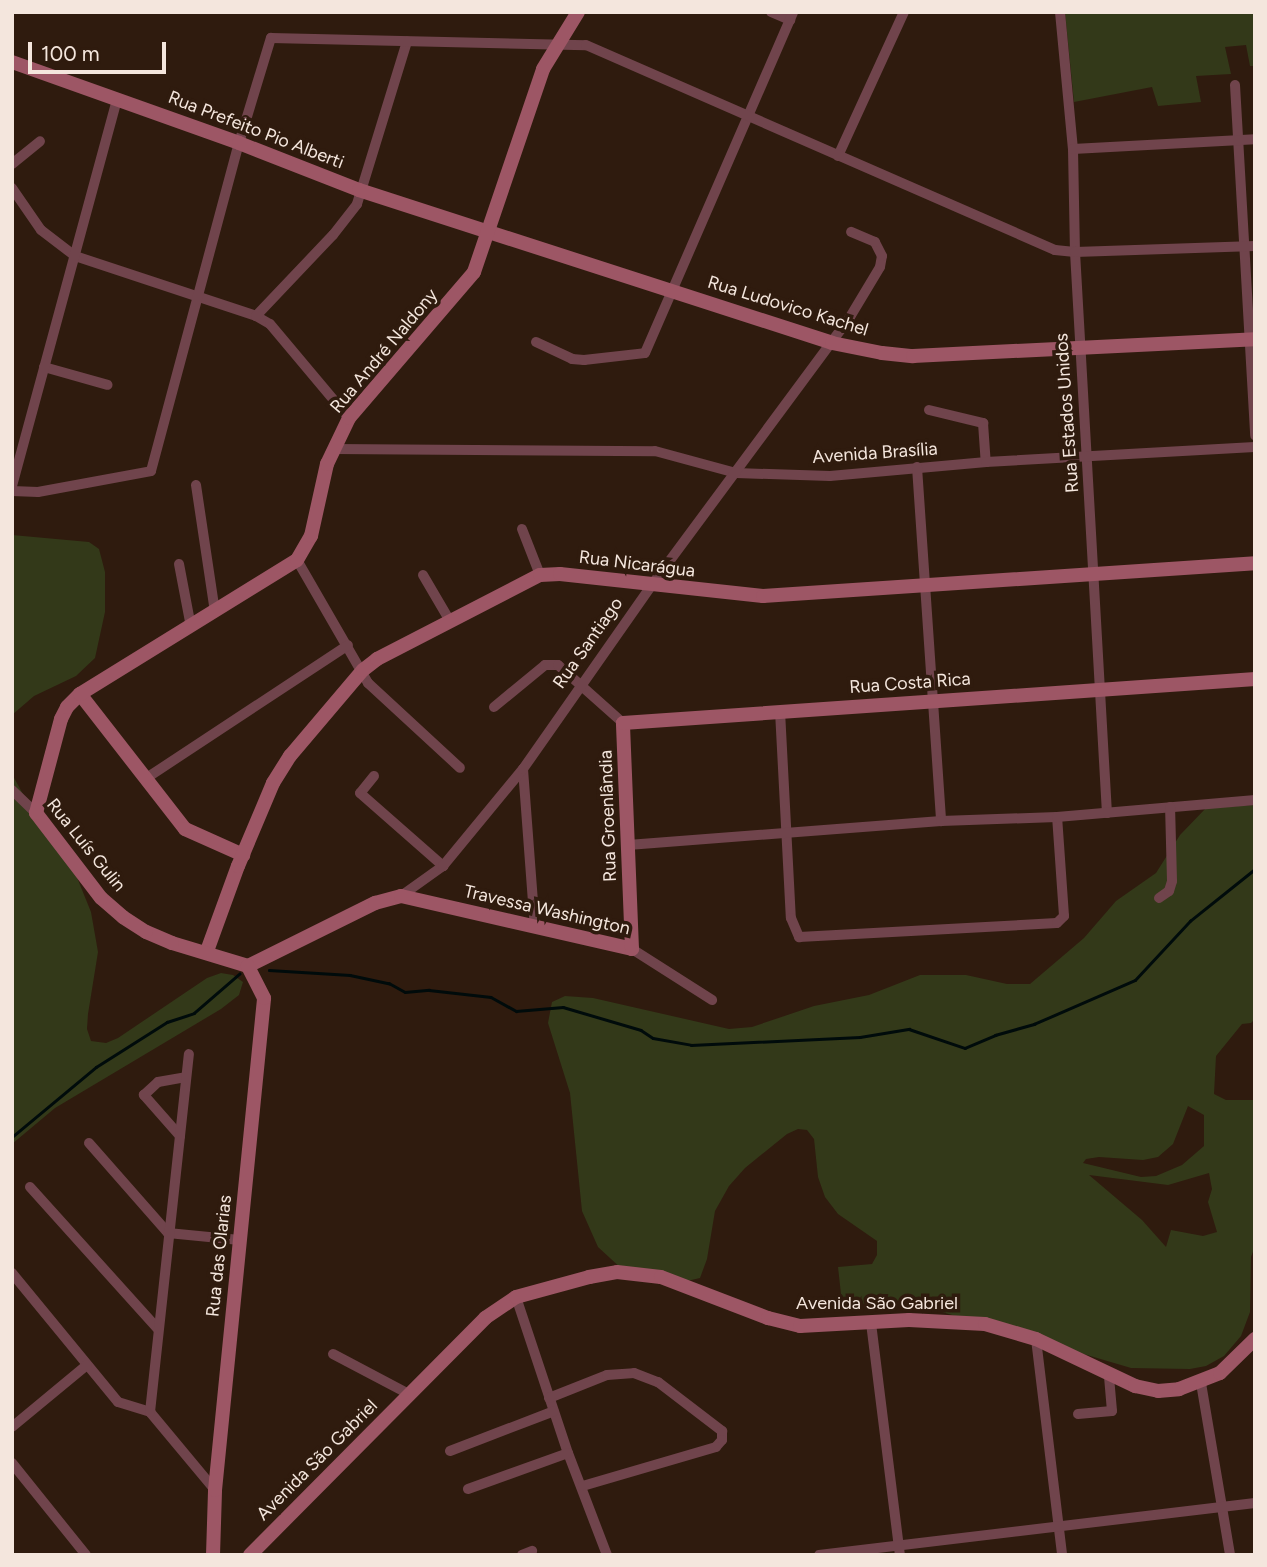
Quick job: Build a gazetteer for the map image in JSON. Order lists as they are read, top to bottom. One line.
{"streets":{"main road":["Rua Prefeito Pio Alberti","Rua Ludovico Kachel","Rua André Naldony","Rua Nicarágua","Rua Santiago","Rua Costa Rica","Rua Groenlândia","Rua Luís Gulin","Travessa Washington","Rua das Olarias","Avenida São Gabriel"],"street":["Rua Estados Unidos","Avenida Brasília"]},"crossings":[["Rua Prefeito Pio Alberti","Rua Ludovico Kachel"],["Rua Prefeito Pio Alberti","Rua André Naldony"],["Rua Ludovico Kachel","Rua André Naldony"],["Rua Ludovico Kachel","Rua Estados Unidos"],["Rua Ludovico Kachel","Rua Santiago"],["Rua André Naldony","Avenida Brasília"],["Rua Estados Unidos","Avenida Brasília"],["Rua Estados Unidos","Rua Nicarágua"],["Rua Estados Unidos","Rua Costa Rica"],["Avenida Brasília","Rua Santiago"],["Rua Nicarágua","Rua Santiago"],["Rua Nicarágua","Rua Luís Gulin"],["Rua Santiago","Rua Luís Gulin"],["Rua Santiago","Travessa Washington"],["Rua Santiago","Rua das Olarias"],["Rua Costa Rica","Rua Groenlândia"],["Rua Groenlândia","Travessa Washington"],["Rua Luís Gulin","Rua das Olarias"]],"scale_bar":"100 m"}
